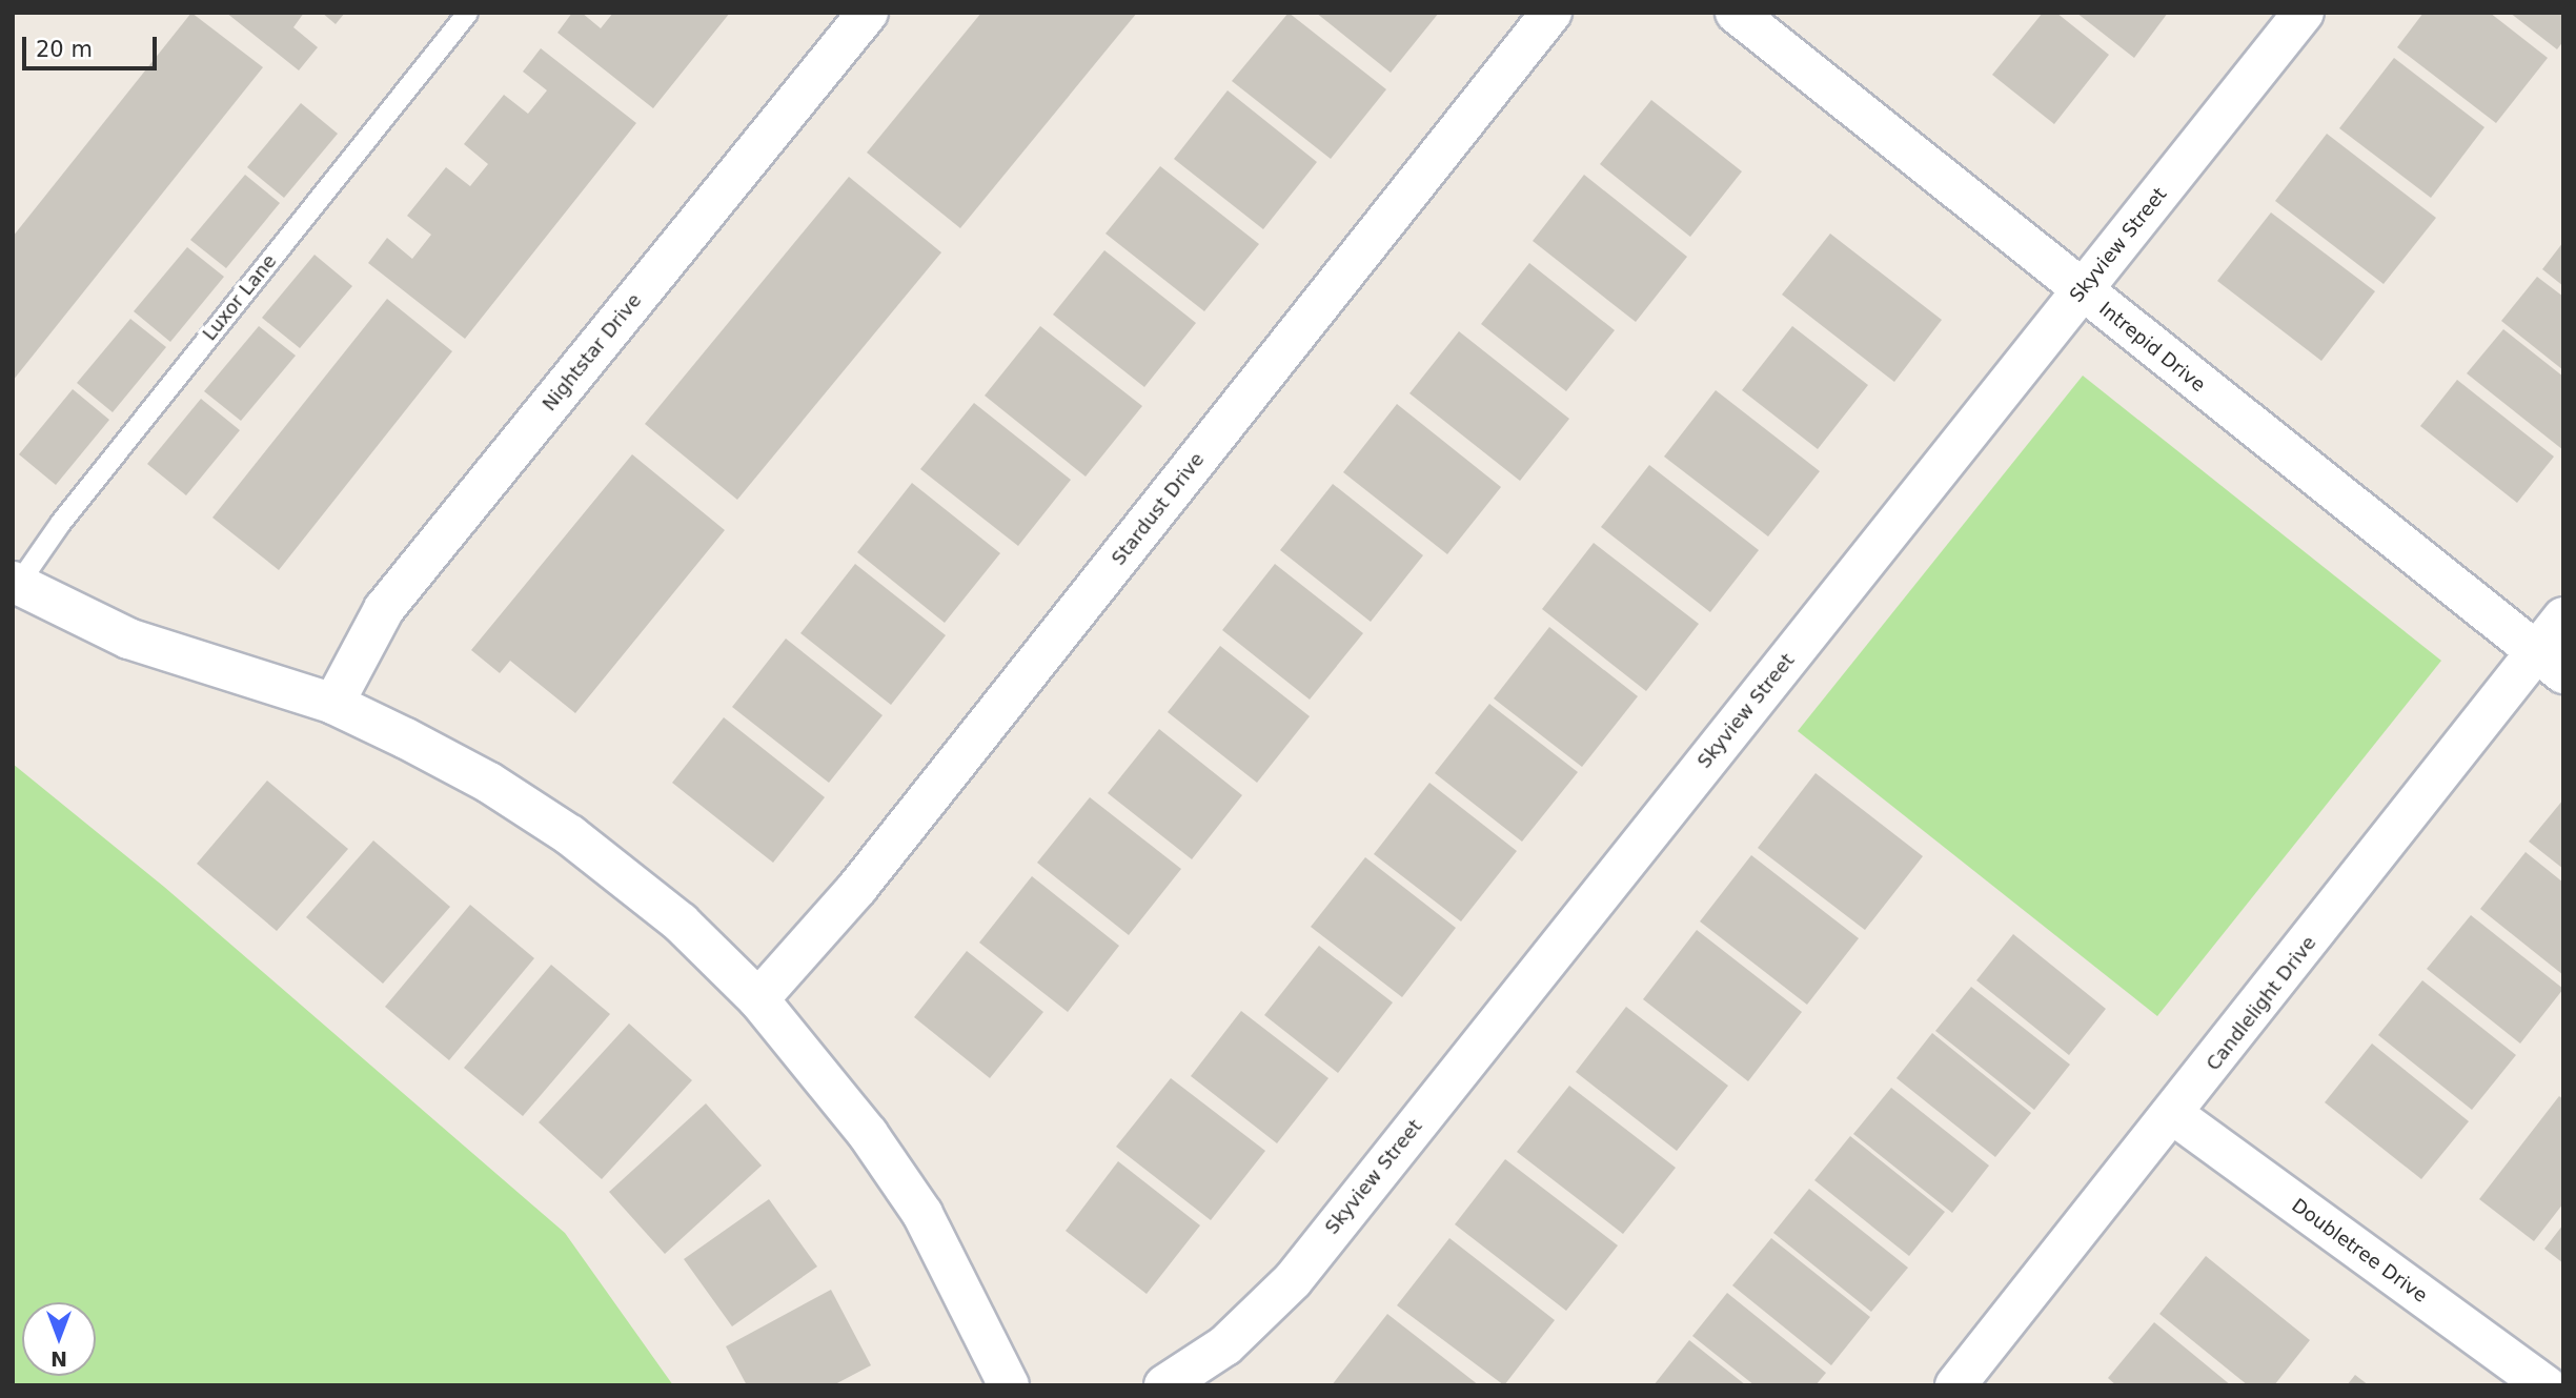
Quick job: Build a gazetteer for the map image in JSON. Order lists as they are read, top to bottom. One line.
{"streets":{"street":["Skyview Street","Intrepid Drive","Nightstar Drive","Stardust Drive","Candlelight Drive","Doubletree Drive"],"lane":["Luxor Lane"]},"crossings":[["Skyview Street","Intrepid Drive"],["Intrepid Drive","Candlelight Drive"],["Candlelight Drive","Doubletree Drive"]],"scale_bar":"20 m","north":"bottom"}
